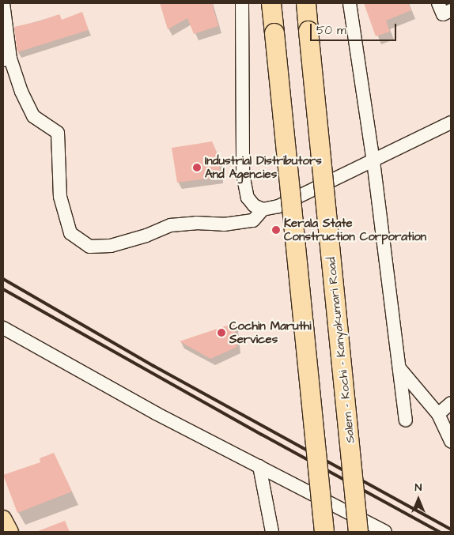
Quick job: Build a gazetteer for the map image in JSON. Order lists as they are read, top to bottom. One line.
{"streets":{"highway":["Salem - Kochi - Kanyakumari Road"]},"places":["Industrial Distributors And Agencies","Kerala State Construction Corporation","Cochin Maruthi Services"],"scale_bar":"50 m","north":"top"}
